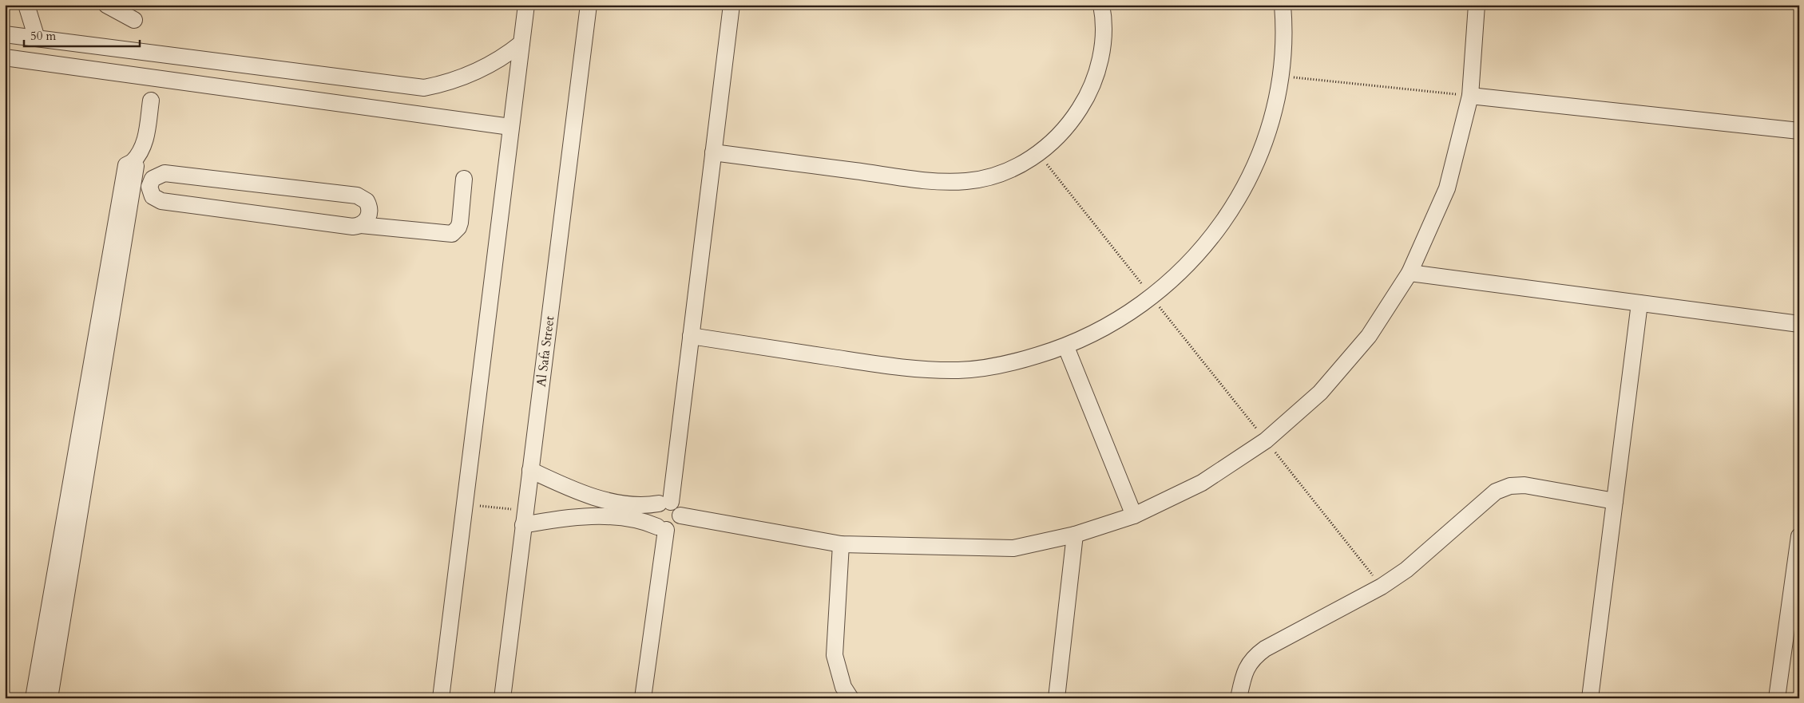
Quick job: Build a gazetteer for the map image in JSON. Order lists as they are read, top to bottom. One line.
{"streets":{"street":["Al Safa Street"]},"scale_bar":"50 m"}
